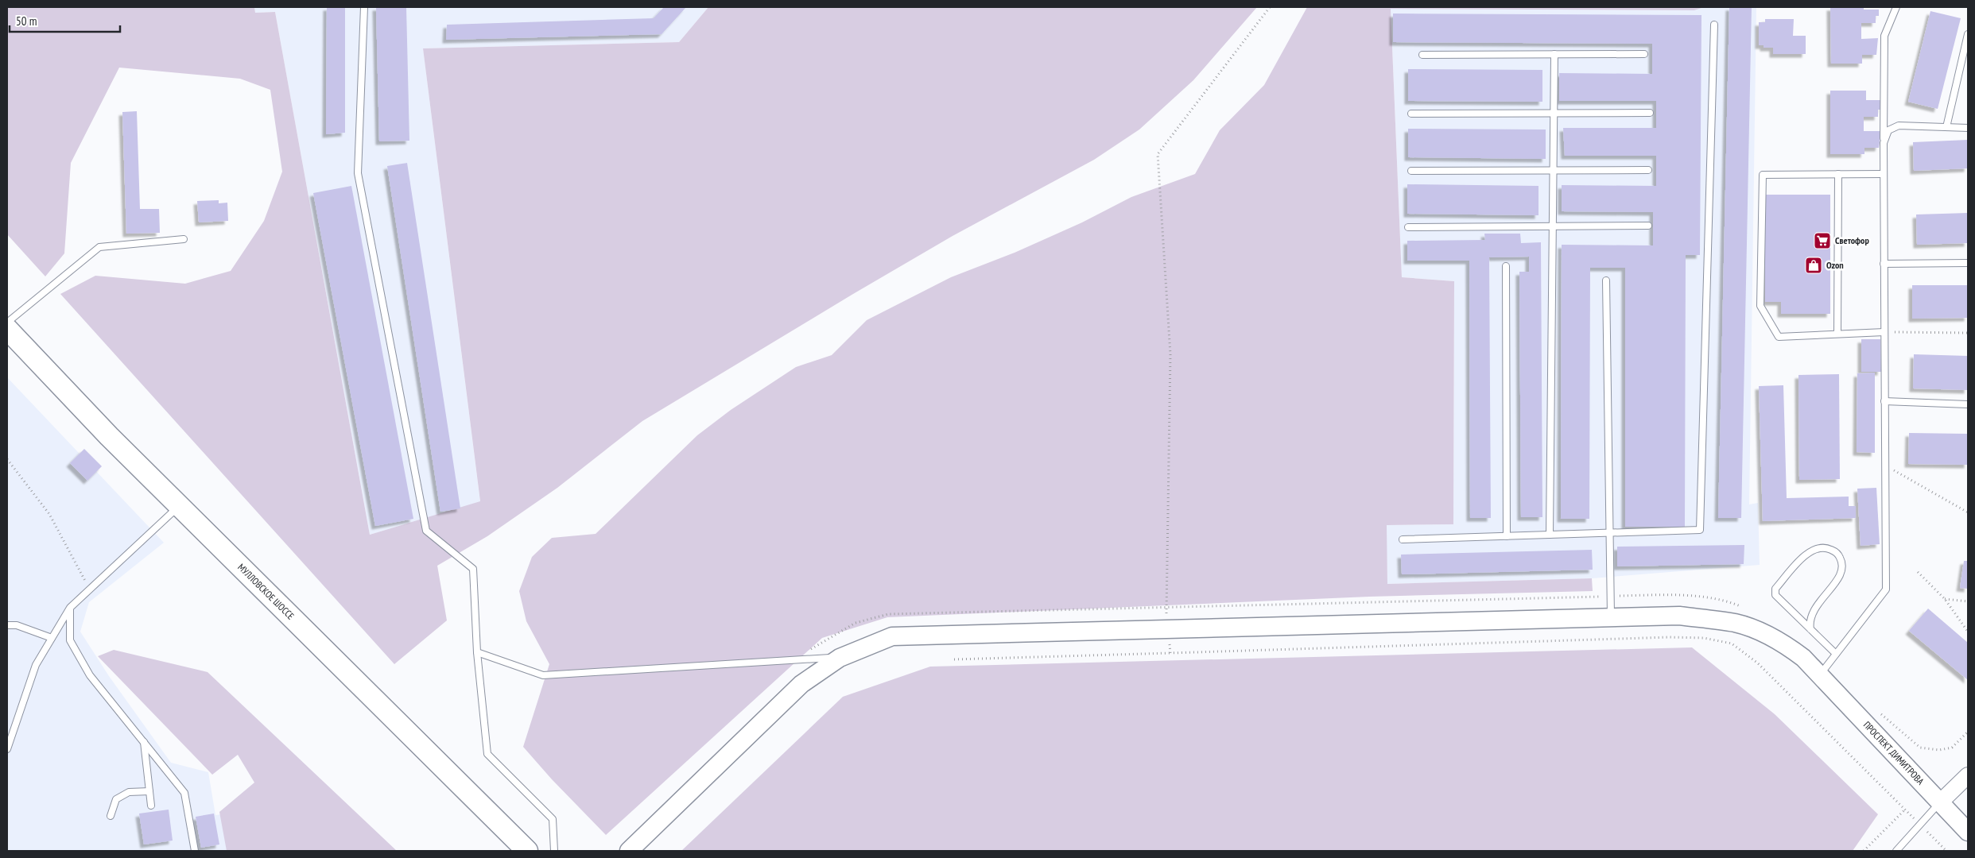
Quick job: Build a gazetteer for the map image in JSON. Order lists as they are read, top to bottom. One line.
{"streets":{"highway":["МУЛЛОВСКОЕ ШОССЕ"],"main road":["ПРОСПЕКТ ДИМИТРОВА"]},"places":{"supermarket":["Светофор"],"shop":["Ozon"]},"scale_bar":"50 m"}
